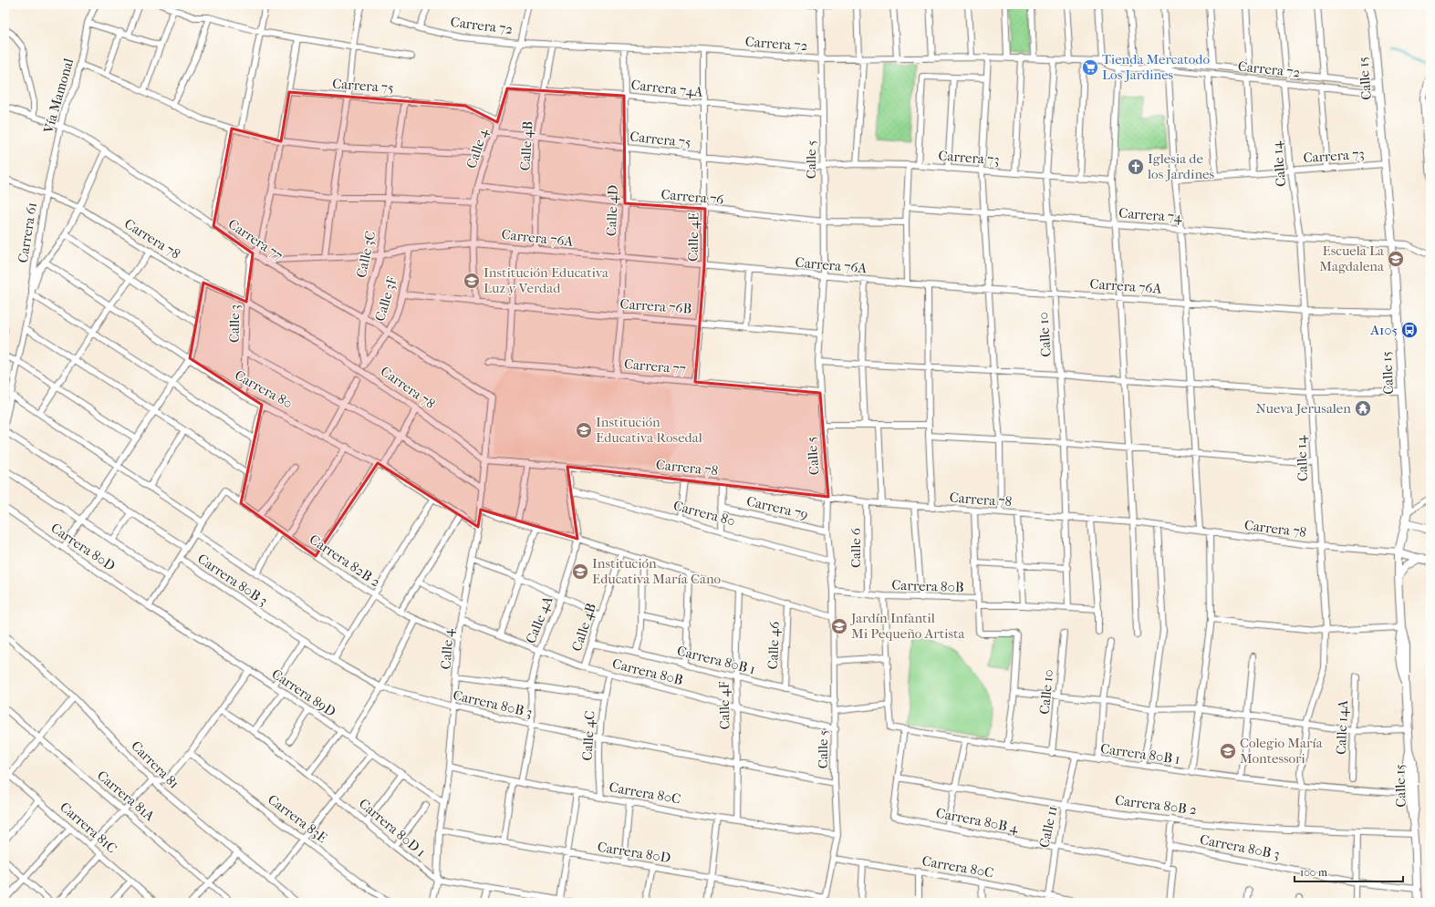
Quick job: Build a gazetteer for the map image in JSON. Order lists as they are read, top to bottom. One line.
{"streets":{"street":["Carrera 72","Calle 15","Carrera 75","Carrera 74A","Vía Mamonal","Calle 4B","Calle 4","Carrera 73","Calle 5","Calle 14","Carrera 76","Calle 4D","Carrera 74","Carrera 61","Calle 4E","Carrera 76A","Carrera 78","Carrera 77","Calle 3C","Calle 3F","Carrera 76B","Calle 3","Calle 10","Carrera 80","Carrera 79","Carrera 80D","Calle 6","Carrera 82B 2","Carrera 80B 3","Carrera 80B","Calle 4A","Calle 46","Carrera 80B 1","Carrera 89D","Calle 4F","Calle 14A","Calle 4C","Carrera 81","Carrera 80C","Carrera 81A","Carrera 80B 2","Carrera 83E","Carrera 80B 4","Calle 11","Carrera 81C","Carrera 80D 1"]},"crossings":[["Carrera 72","Calle 15"],["Carrera 72","Calle 4B"],["Carrera 72","Calle 4"],["Carrera 72","Calle 5"],["Carrera 72","Calle 14"],["Carrera 72","Calle 4D"],["Carrera 72","Calle 4E"],["Carrera 72","Calle 10"],["Calle 15","Carrera 73"],["Calle 15","Carrera 74"],["Calle 15","Carrera 76A"],["Calle 15","Carrera 78"],["Calle 15","Carrera 80B 3"],["Calle 15","Carrera 80B 1"],["Calle 15","Carrera 80B 2"],["Carrera 75","Calle 4B"],["Carrera 75","Calle 4"],["Carrera 75","Carrera 73"],["Carrera 75","Calle 5"],["Carrera 75","Calle 4D"],["Carrera 75","Calle 4E"],["Carrera 75","Calle 3"],["Carrera 74A","Calle 4B"],["Carrera 74A","Calle 4"],["Carrera 74A","Calle 5"],["Carrera 74A","Calle 4D"],["Carrera 74A","Calle 4E"],["Vía Mamonal","Carrera 61"],["Vía Mamonal","Carrera 78"],["Vía Mamonal","Carrera 77"],["Calle 4B","Carrera 76"],["Calle 4B","Carrera 76A"],["Calle 4B","Carrera 80B"],["Calle 4B","Carrera 80B 1"],["Calle 4","Carrera 76"],["Calle 4","Carrera 76A"],["Calle 4","Carrera 78"],["Calle 4","Carrera 77"],["Calle 4","Carrera 76B"],["Calle 4","Carrera 80"],["Calle 4","Carrera 80D"],["Calle 4","Carrera 82B 2"],["Calle 4","Carrera 80B 3"],["Calle 4","Carrera 80B"],["Calle 4","Carrera 89D"],["Calle 4","Carrera 80C"],["Calle 4","Carrera 80D 1"],["Carrera 73","Calle 5"],["Carrera 73","Calle 14"],["Carrera 73","Calle 10"],["Calle 5","Carrera 76"],["Calle 5","Carrera 76A"],["Calle 5","Carrera 78"],["Calle 5","Carrera 77"],["Calle 5","Carrera 76B"],["Calle 5","Carrera 80"],["Calle 5","Carrera 79"],["Calle 5","Carrera 80D"],["Calle 5","Carrera 80B 3"],["Calle 5","Carrera 80B"],["Calle 5","Carrera 80B 1"],["Calle 5","Carrera 80C"],["Calle 14","Carrera 74"],["Calle 14","Carrera 76A"],["Calle 14","Carrera 78"],["Calle 14","Carrera 80B 1"],["Calle 14","Carrera 80B 2"],["Carrera 76","Calle 4D"],["Carrera 76","Calle 4E"],["Calle 4D","Carrera 76A"],["Calle 4D","Carrera 77"],["Calle 4D","Carrera 76B"],["Carrera 74","Calle 10"],["Carrera 61","Carrera 78"],["Calle 4E","Carrera 76A"],["Calle 4E","Carrera 77"],["Calle 4E","Carrera 76B"],["Carrera 76A","Carrera 77"],["Carrera 76A","Calle 3C"],["Carrera 76A","Calle 3F"],["Carrera 76A","Calle 10"],["Carrera 78","Calle 3F"],["Carrera 78","Calle 3"],["Carrera 78","Calle 10"],["Carrera 78","Calle 6"],["Carrera 78","Calle 4A"],["Carrera 77","Calle 3C"],["Carrera 77","Calle 3F"],["Carrera 77","Calle 3"],["Calle 3C","Calle 3F"],["Calle 3F","Carrera 76B"],["Calle 3","Carrera 80"],["Calle 10","Carrera 80B"],["Calle 10","Carrera 80B 1"],["Carrera 80","Calle 4A"],["Carrera 80D","Carrera 89D"],["Calle 6","Carrera 80B"],["Carrera 80B 3","Calle 4A"],["Carrera 80B 3","Calle 4F"],["Carrera 80B 3","Calle 4C"],["Carrera 80B","Calle 4A"],["Carrera 80B","Calle 4F"],["Carrera 80B","Calle 4C"],["Calle 4A","Carrera 80C"],["Calle 46","Carrera 80B 1"],["Carrera 80B 1","Calle 4F"],["Carrera 80B 1","Calle 11"],["Calle 4F","Carrera 80C"],["Calle 4C","Carrera 80C"],["Carrera 80C","Calle 11"],["Carrera 80B 2","Carrera 80B 4"],["Carrera 80B 2","Calle 11"],["Carrera 80B 4","Calle 11"]],"places":{"supermarket":["Tienda Mercatodo Los Jardines"],"church":["Iglesia de los Jardines"],"school or university":["Escuela La Magdalena","Institución Educativa Luz y Verdad","Institución Educativa Rosedal","Institución Educativa María Cano","Jardín Infantil Mi Pequeño Artista","Colegio María Montessori"],"bus stop":["A105"],"temple":["Nueva Jerusalen"]},"scale_bar":"100 m"}
